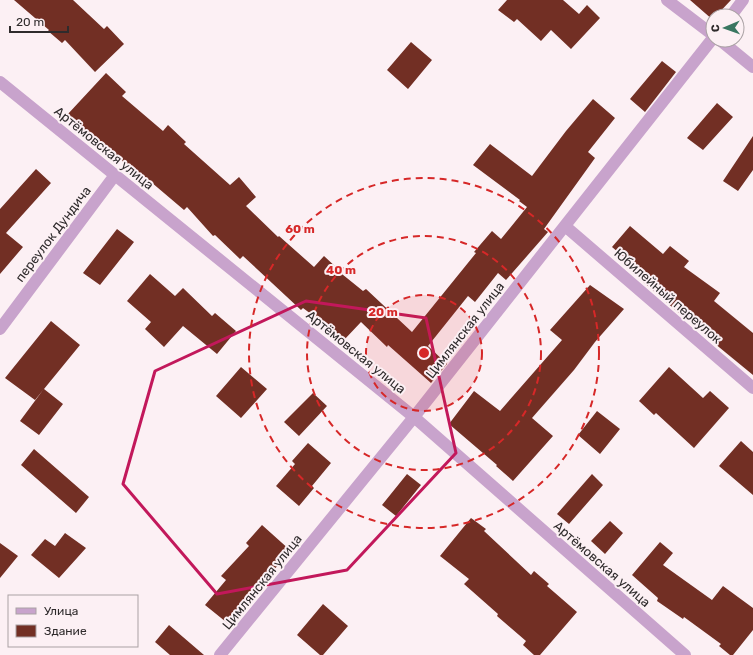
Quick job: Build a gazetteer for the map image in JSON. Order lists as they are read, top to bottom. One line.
{"streets":{"street":["Артёмовская улица","переулок Дундича","Юбилейный переулок","Цимлянская улица"]},"crossings":[["Артёмовская улица","переулок Дундича"],["Артёмовская улица","Цимлянская улица"],["Юбилейный переулок","Цимлянская улица"]],"legend":["Улица","Здание"],"scale_bar":"20 m","north":"left","rings":["60 m","40 m","20 m"]}
